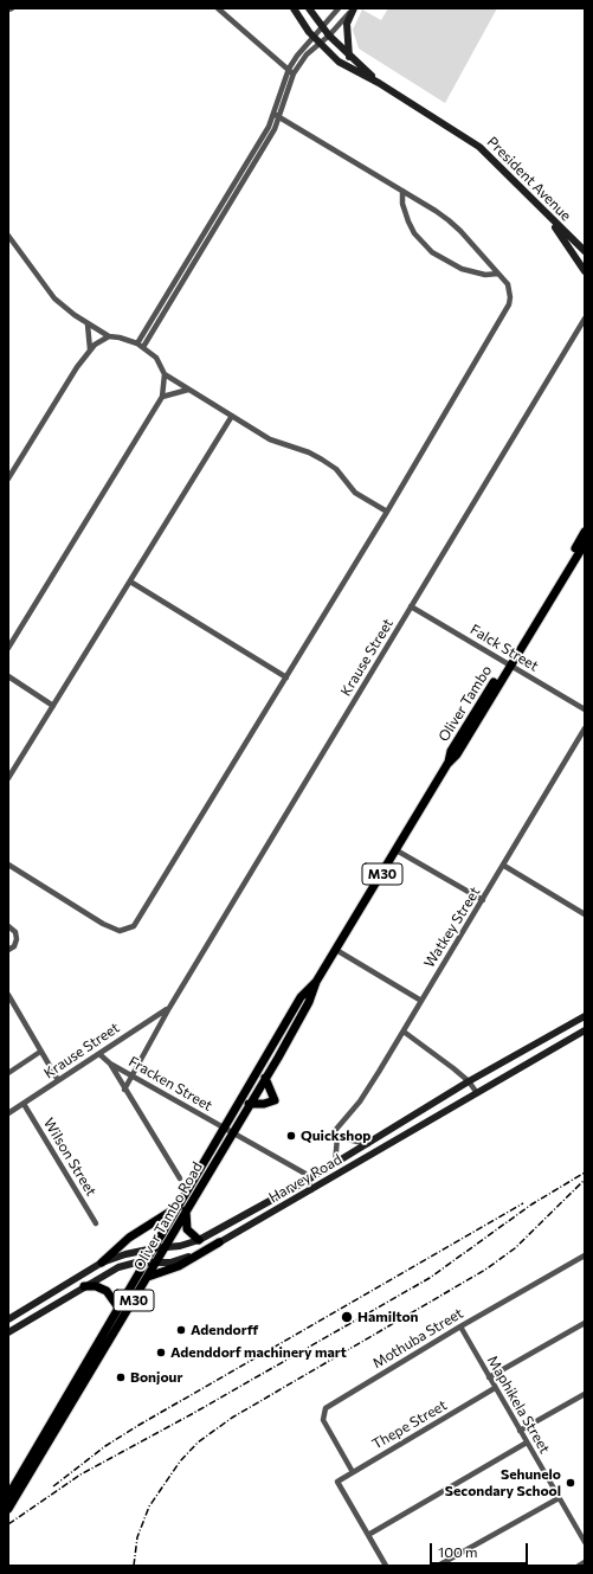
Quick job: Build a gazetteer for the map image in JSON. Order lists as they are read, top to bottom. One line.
{"streets":{"main road":["President Avenue","Oliver Tambo","M30","Harvey Road","Oliver Tambo Road"],"street":["Falck Street","Krause Street","Watkey Street","Fracken Street","Wilson Street","Mothuba Street","Maphikela Street","Thepe Street"]},"crossings":[["Falck Street","Krause Street"],["Falck Street","Oliver Tambo"],["Krause Street","Fracken Street"],["Krause Street","Wilson Street"],["Oliver Tambo","Oliver Tambo Road"],["Fracken Street","Harvey Road"],["Fracken Street","Oliver Tambo Road"],["Harvey Road","Oliver Tambo Road"],["Mothuba Street","Maphikela Street"],["Mothuba Street","Thepe Street"],["Maphikela Street","Thepe Street"]],"places":["Quickshop","Hamilton","Adendorff","Adenddorf machinery mart","Bonjour","Sehunelo Secondary School"],"scale_bar":"100 m"}
